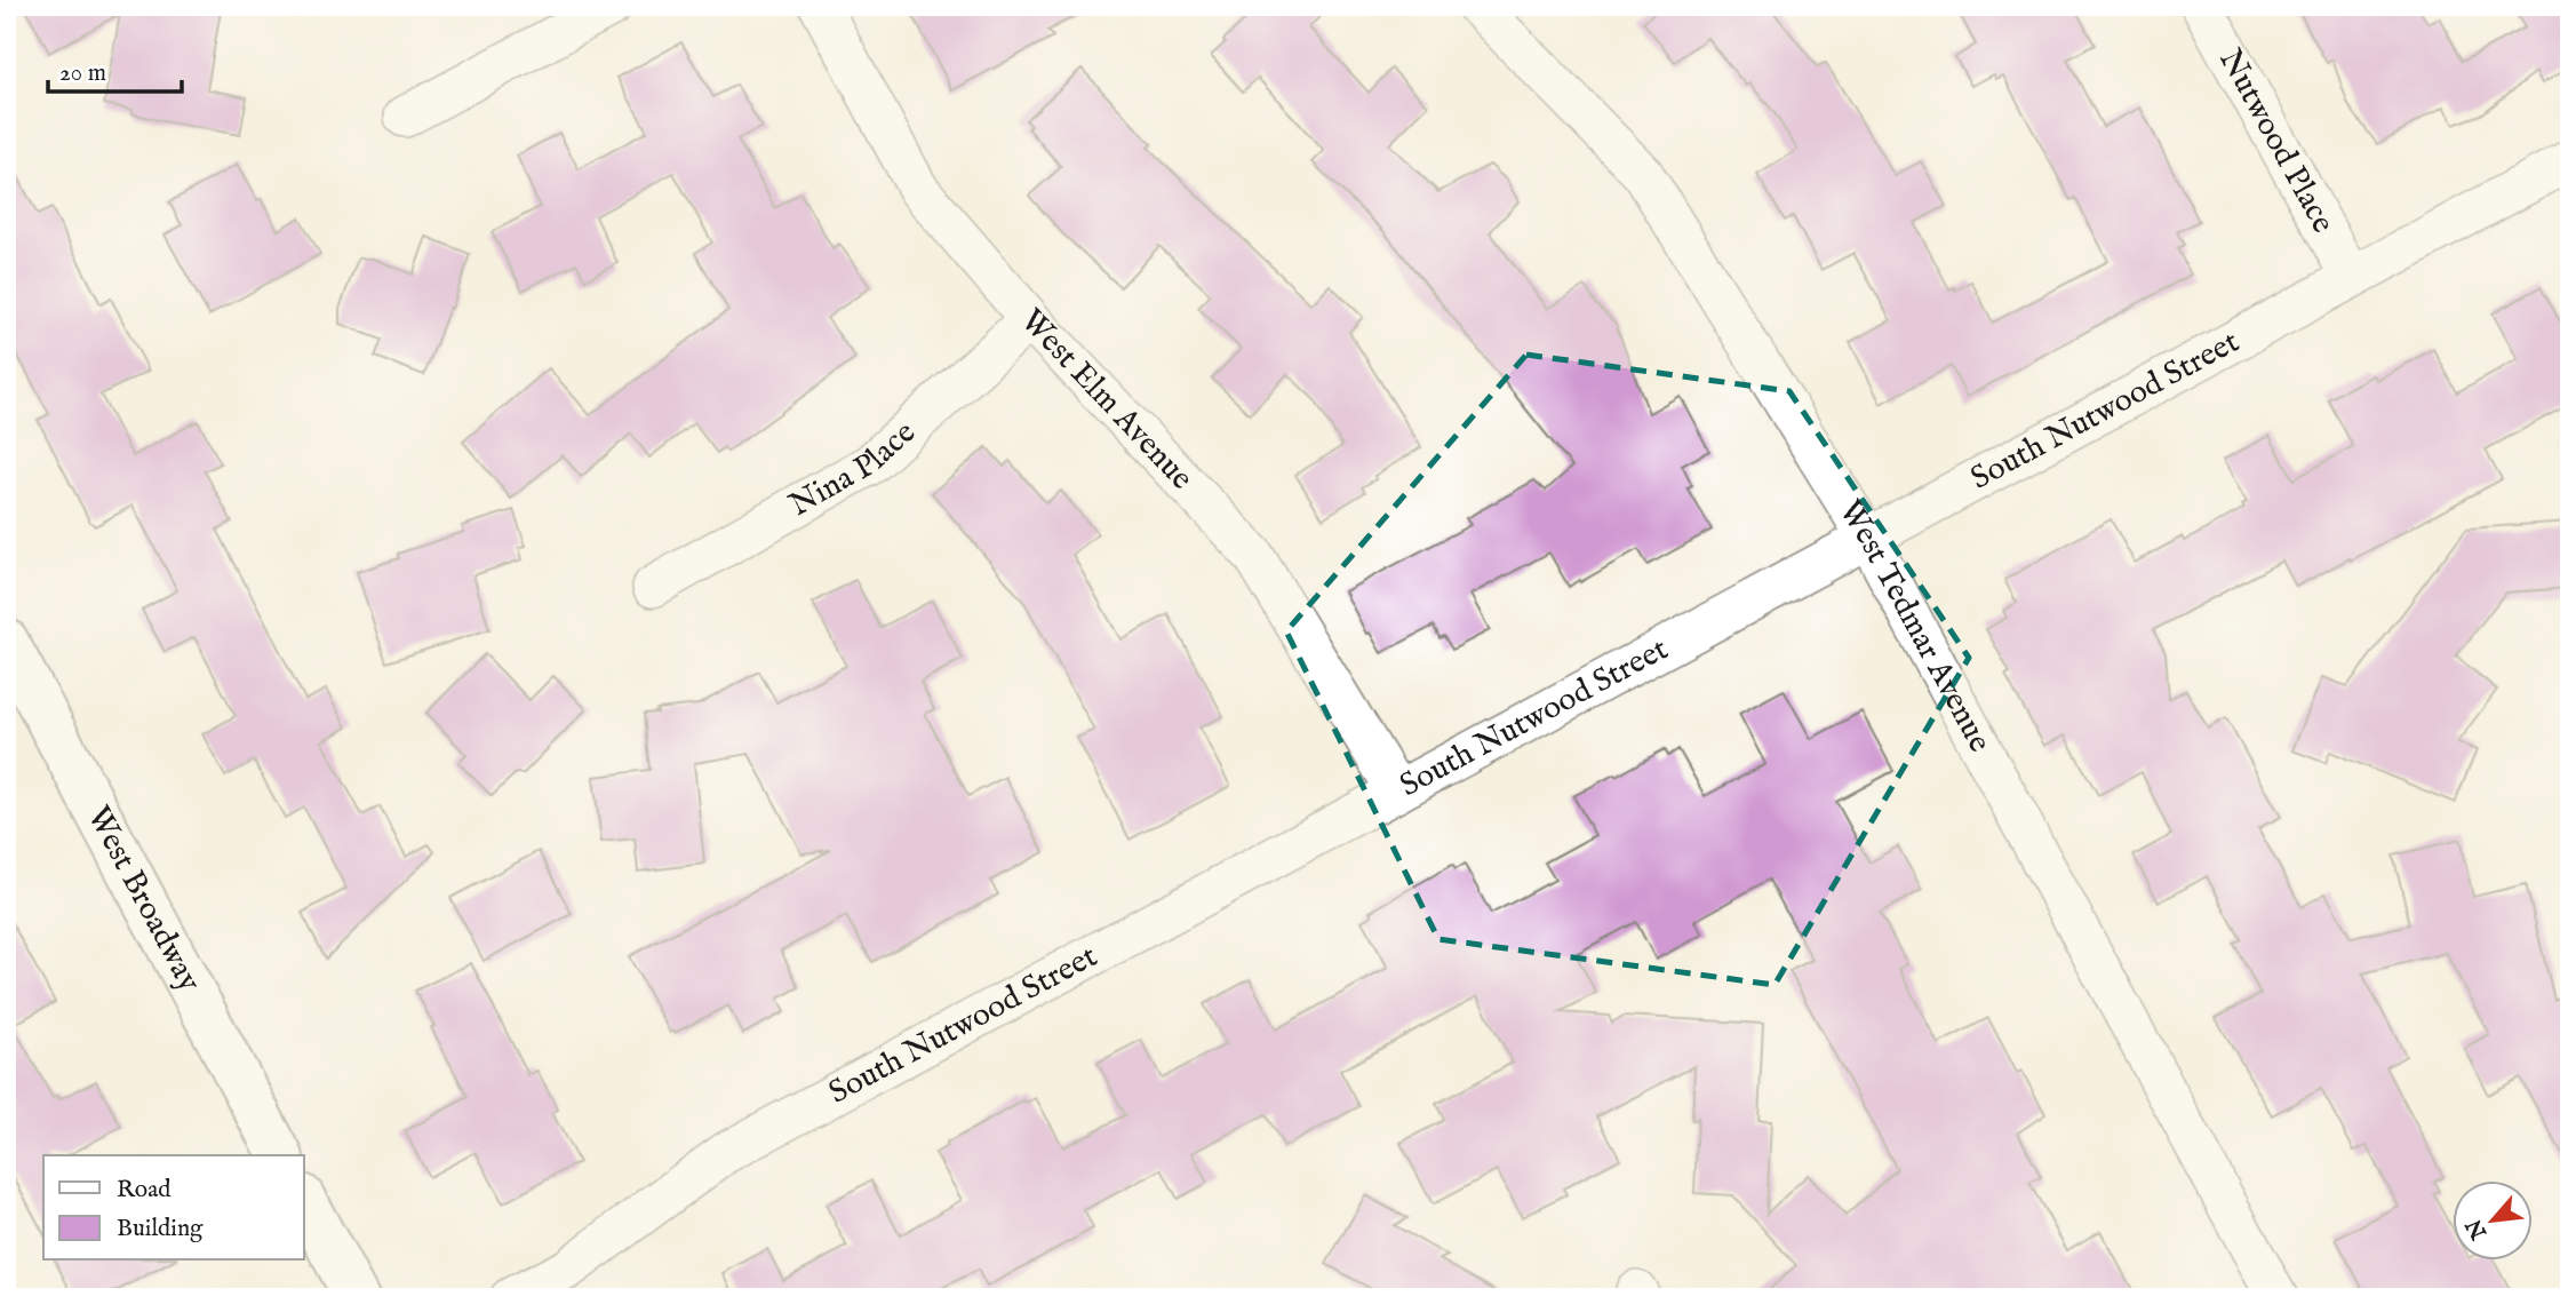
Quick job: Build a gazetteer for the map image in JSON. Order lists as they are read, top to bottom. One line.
{"streets":{"main road":["West Broadway"],"street":["Nutwood Place","West Elm Avenue","South Nutwood Street","Nina Place","West Tedmar Avenue"]},"crossings":[["Nutwood Place","South Nutwood Street"],["West Elm Avenue","South Nutwood Street"],["West Elm Avenue","Nina Place"],["South Nutwood Street","West Tedmar Avenue"]],"legend":["Road","Building"],"scale_bar":"20 m","north":"bottom left"}
